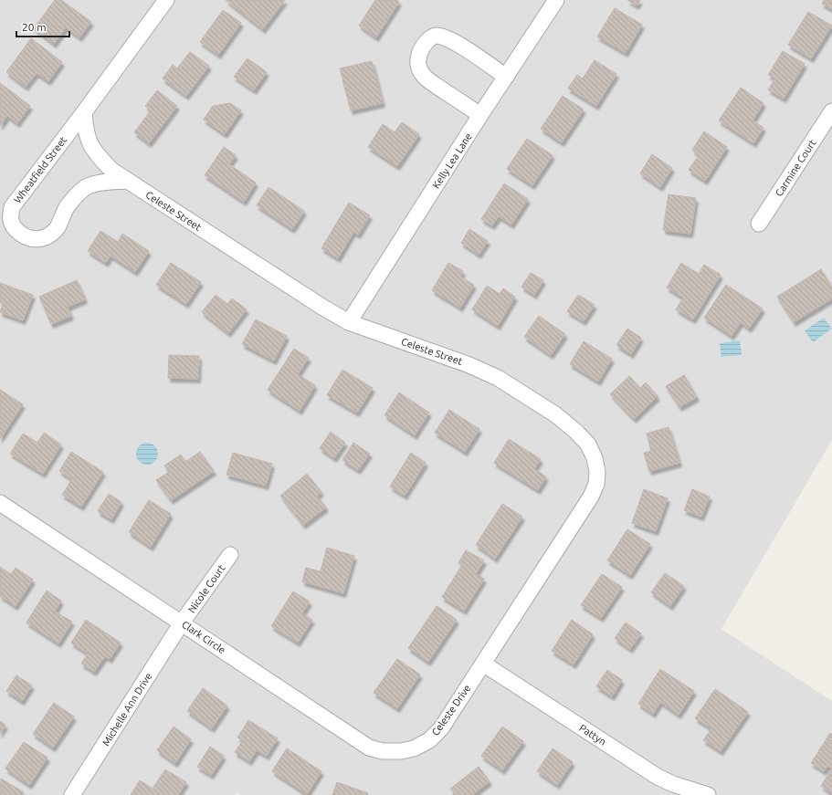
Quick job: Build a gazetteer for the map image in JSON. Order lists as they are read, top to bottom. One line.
{"streets":{"street":["Kelly Lea Lane","Carmine Court","Wheatfield Street","Celeste Street","Nicole Court","Clark Circle","Michelle Ann Drive","Celeste Drive","Pattyn"]},"crossings":[["Kelly Lea Lane","Celeste Street"],["Wheatfield Street","Celeste Street"],["Celeste Street","Celeste Drive"],["Celeste Street","Pattyn"],["Nicole Court","Clark Circle"],["Nicole Court","Michelle Ann Drive"],["Clark Circle","Michelle Ann Drive"],["Clark Circle","Celeste Drive"],["Celeste Drive","Pattyn"]],"scale_bar":"20 m"}
